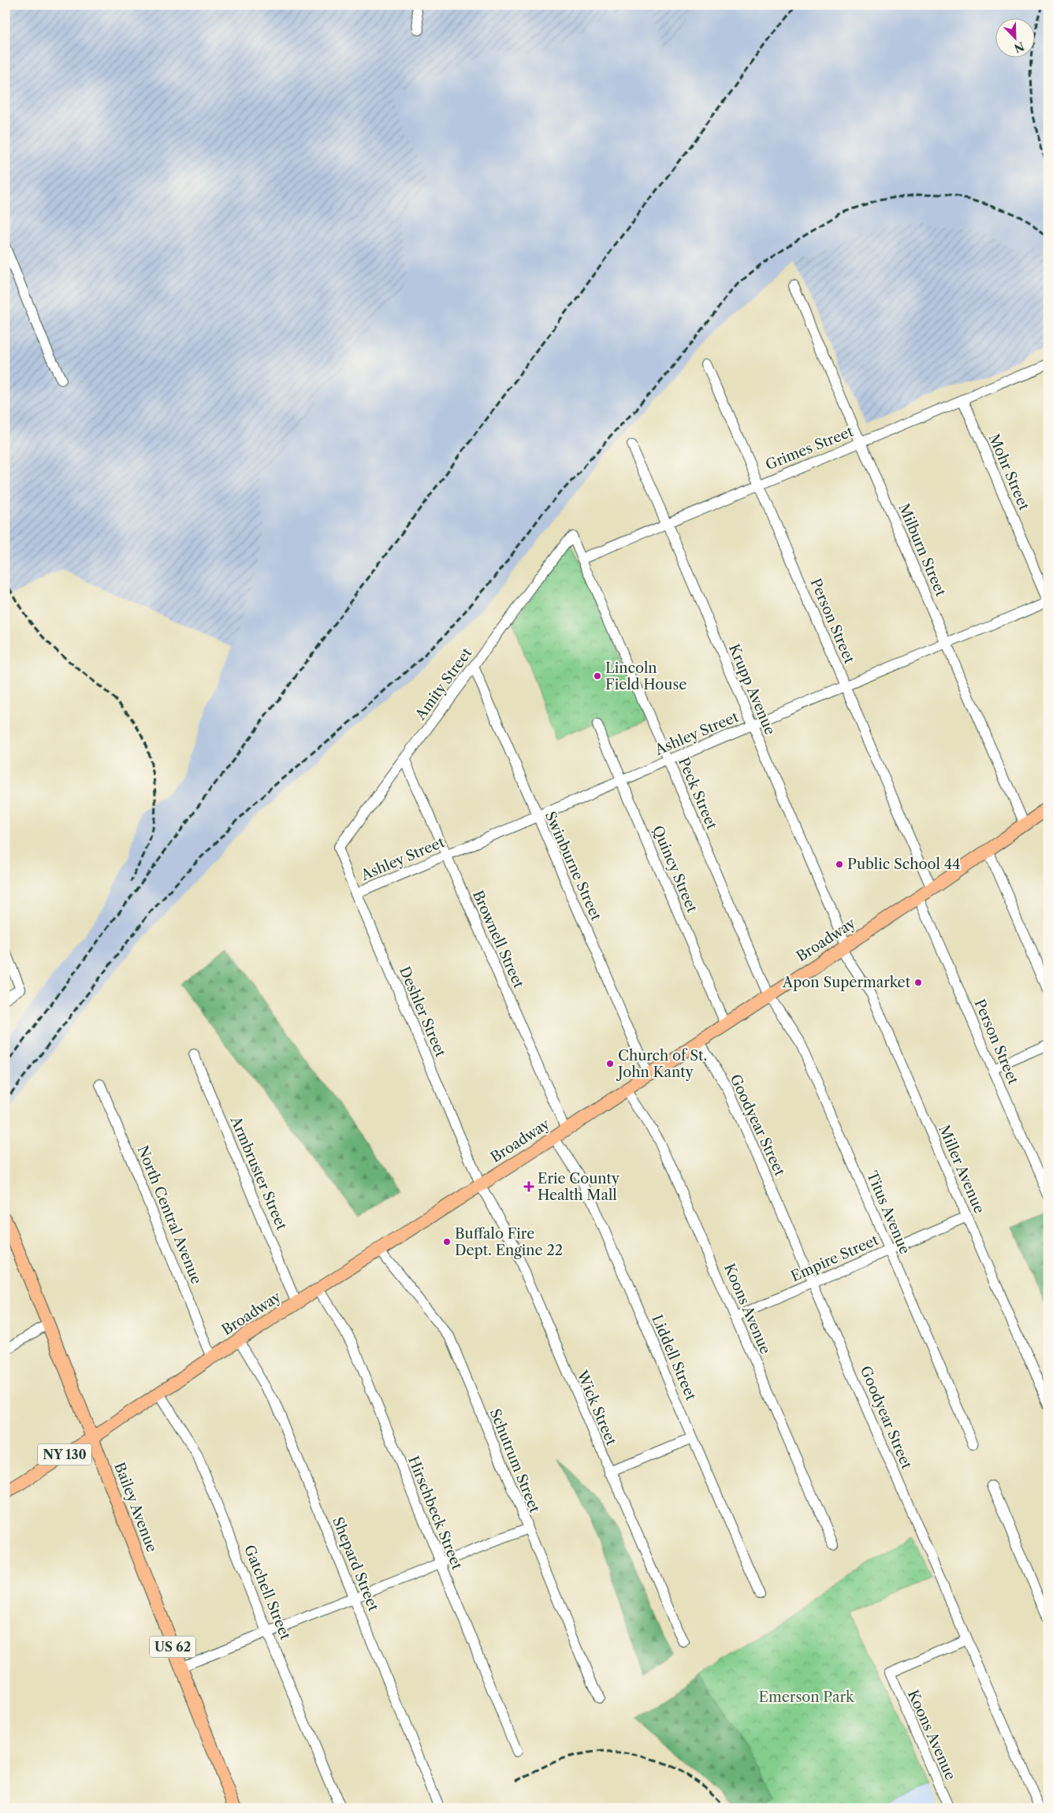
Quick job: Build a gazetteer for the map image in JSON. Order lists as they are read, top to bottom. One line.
{"streets":{"main road":["Broadway","NY 130","Bailey Avenue","US 62"],"street":["Grimes Street","Mohr Street","Milburn Street","Person Street","Amity Street","Krupp Avenue","Ashley Street","Peck Street","Swinburne Street","Quincy Street","Brownell Street","Deshler Street","Goodyear Street","Miller Avenue","Armbruster Street","Titus Avenue","North Central Avenue","Empire Street","Koons Avenue","Liddell Street","Wick Street","Schutrum Street","Hirschbeck Street","Shepard Street","Gatchell Street"]},"crossings":[["Grimes Street","Mohr Street"],["Grimes Street","Milburn Street"],["Grimes Street","Person Street"],["Grimes Street","Krupp Avenue"],["Grimes Street","Peck Street"],["Mohr Street","Ashley Street"],["Milburn Street","Ashley Street"],["Milburn Street","Broadway"],["Person Street","Ashley Street"],["Person Street","Broadway"],["Amity Street","Peck Street"],["Amity Street","Swinburne Street"],["Amity Street","Brownell Street"],["Amity Street","Deshler Street"],["Krupp Avenue","Ashley Street"],["Krupp Avenue","Broadway"],["Krupp Avenue","Miller Avenue"],["Ashley Street","Peck Street"],["Ashley Street","Swinburne Street"],["Ashley Street","Quincy Street"],["Ashley Street","Brownell Street"],["Ashley Street","Deshler Street"],["Peck Street","Broadway"],["Peck Street","Titus Avenue"],["Swinburne Street","Broadway"],["Quincy Street","Broadway"],["Brownell Street","Broadway"],["Broadway","Deshler Street"],["Broadway","Goodyear Street"],["Broadway","Miller Avenue"],["Broadway","Armbruster Street"],["Broadway","Titus Avenue"],["Broadway","North Central Avenue"],["Broadway","Koons Avenue"],["Broadway","Liddell Street"],["Broadway","Wick Street"],["Broadway","Schutrum Street"],["Broadway","Bailey Avenue"],["Broadway","Hirschbeck Street"],["Broadway","Shepard Street"],["Broadway","Gatchell Street"],["Deshler Street","Wick Street"],["Goodyear Street","Empire Street"],["Goodyear Street","Koons Avenue"],["Miller Avenue","Empire Street"],["Titus Avenue","Empire Street"],["Empire Street","Koons Avenue"]],"parks":["Emerson Park"],"places":{"other":["Lincoln Field House","Public School 44","Apon Supermarket","Church of St. John Kanty","Buffalo Fire Dept. Engine 22"],"health":["Erie County Health Mall"]},"north":"bottom right"}
